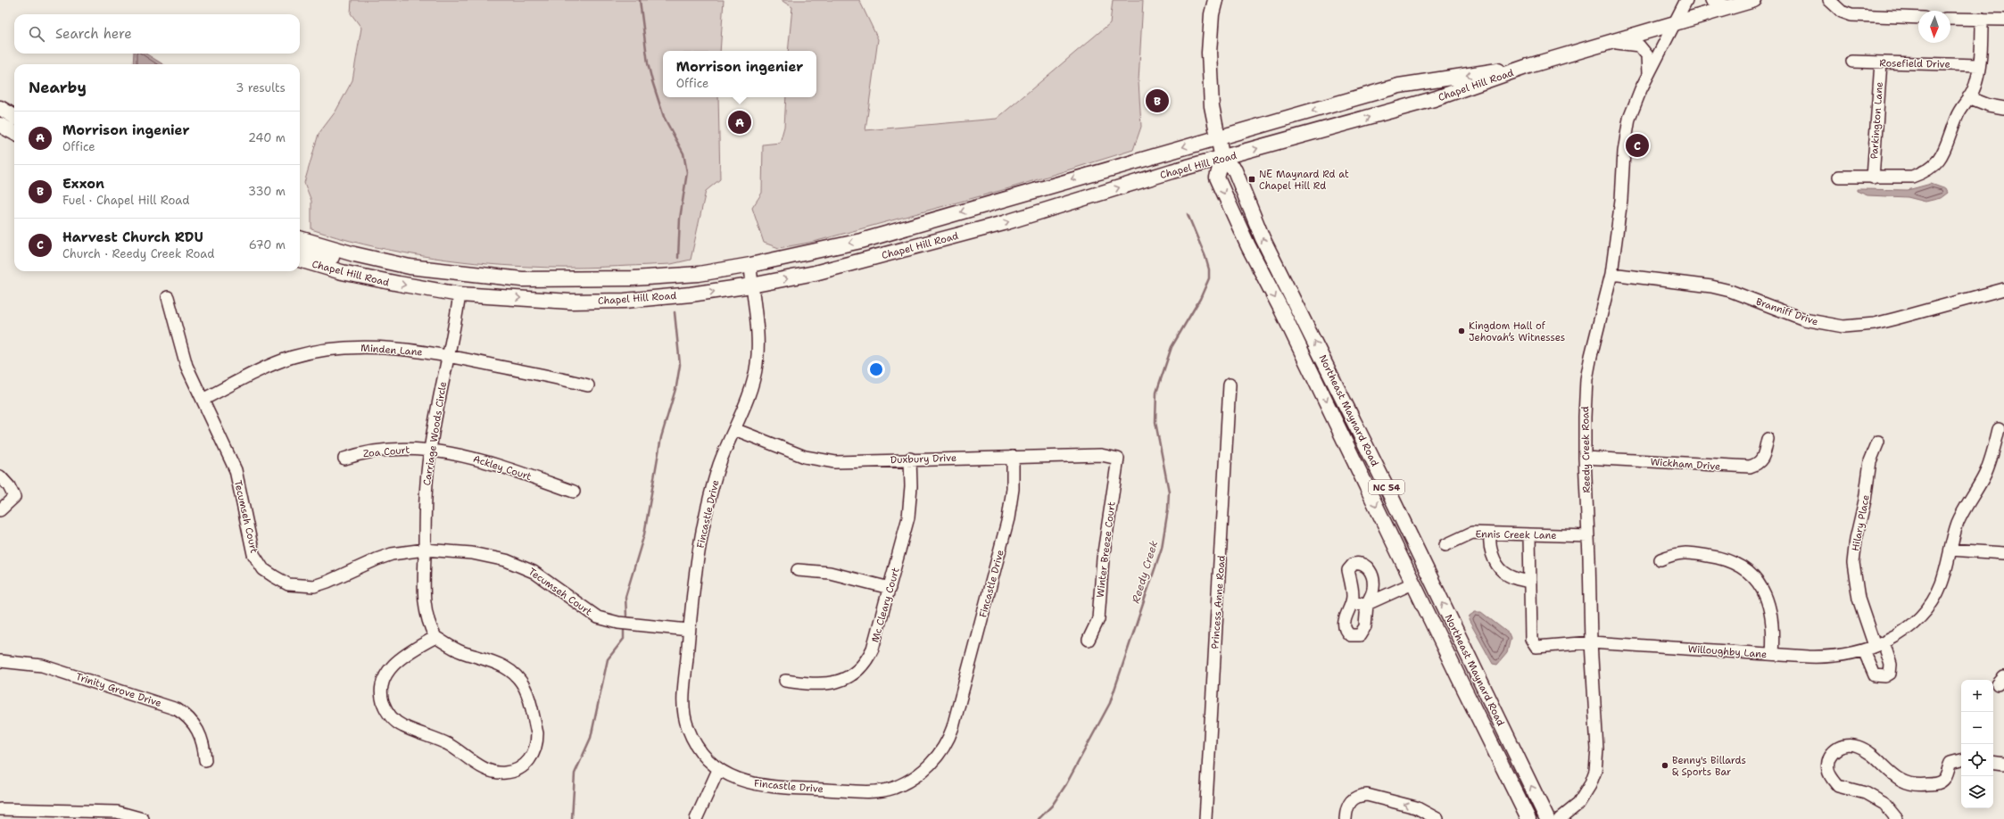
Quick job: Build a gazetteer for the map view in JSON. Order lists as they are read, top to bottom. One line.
{"streets":{"main road":["Chapel Hill Road","Northeast Maynard Road","NC 54"],"street":["Rosefield Drive","Parkington Lane","Branniff Drive","Minden Lane","Carriage Woods Circle","Reedy Creek Road","Zoa Court","Duxbury Drive","Wickham Drive","Ackley Court","Fincastle Drive","Tecumseh Court","Hilary Place","Ennis Creek Lane","Winter Breeze Court","Princess Anne Road","Mc Cleary Court","Willoughby Lane","Trinity Grove Drive"]},"crossings":[["Rosefield Drive","Parkington Lane"],["Chapel Hill Road","Northeast Maynard Road"],["Chapel Hill Road","Carriage Woods Circle"],["Chapel Hill Road","Reedy Creek Road"],["Chapel Hill Road","Fincastle Drive"],["Branniff Drive","Reedy Creek Road"],["Minden Lane","Carriage Woods Circle"],["Minden Lane","Tecumseh Court"],["Carriage Woods Circle","Zoa Court"],["Carriage Woods Circle","Ackley Court"],["Carriage Woods Circle","Tecumseh Court"],["Reedy Creek Road","Wickham Drive"],["Reedy Creek Road","Ennis Creek Lane"],["Reedy Creek Road","Willoughby Lane"],["Zoa Court","Ackley Court"],["Duxbury Drive","Fincastle Drive"],["Duxbury Drive","Winter Breeze Court"],["Duxbury Drive","Mc Cleary Court"],["Fincastle Drive","Tecumseh Court"],["Hilary Place","Willoughby Lane"]],"water":["Reedy Creek"],"places":{"transit":["NE Maynard Rd at Chapel Hill Rd"],"other":["Kingdom Hall of Jehovah’s Witnesses","Benny's Billards & Sports Bar"]},"north":"bottom","page":{"search":"Search here","popup":["Morrison ingenier","Office"],"heading":["Nearby","3 results"],"pins":["B","A","C"],"list":[{"mark":"A","name":"Morrison ingenier","note":"Office","value":"240 m"},{"mark":"B","name":"Exxon","note":"Fuel · Chapel Hill Road","value":"330 m"},{"mark":"C","name":"Harvest Church RDU","note":"Church · Reedy Creek Road","value":"670 m"}],"map_buttons":["+","−"]}}
